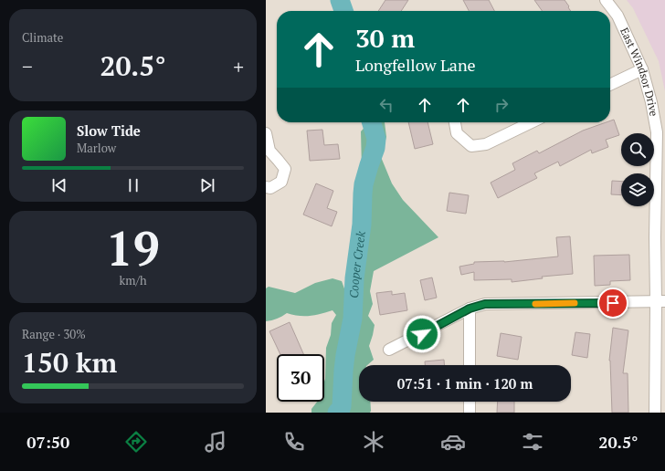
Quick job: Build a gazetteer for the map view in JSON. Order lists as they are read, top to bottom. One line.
{"streets":{"street":["East Windsor Drive"]},"water":["Cooper Creek"],"page":{"tile":["Climate",["19","km/h"],["Range · 30%","150 km"]],"turn":["30 m","Longfellow Lane"],"heat":["−","20.5°","+"],"song":["Slow Tide","Marlow"],"limit":"30","trip":"07:51 · 1 min · 120 m","tabs":["07:50","20.5°"]}}
